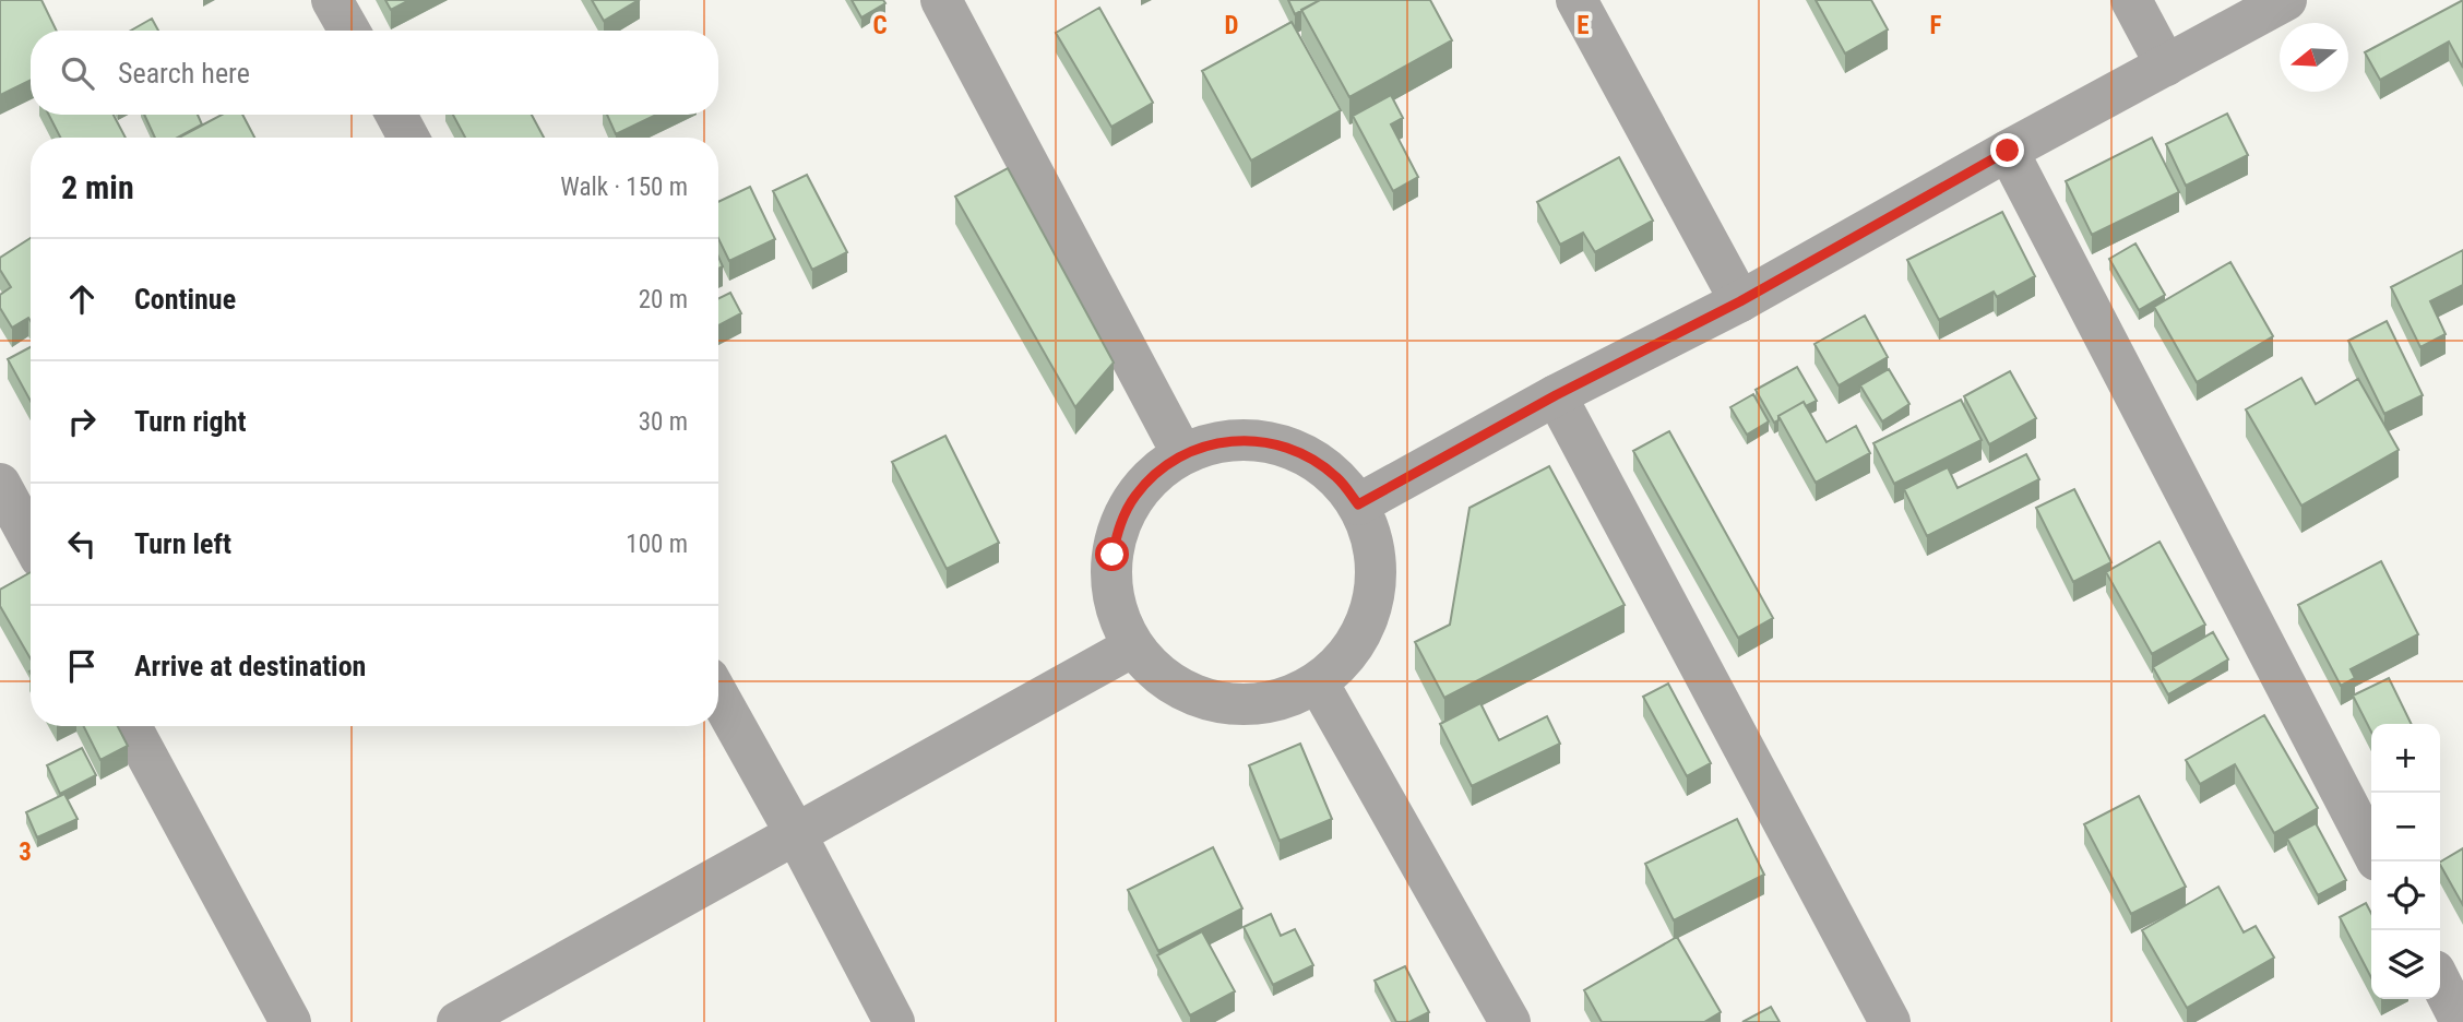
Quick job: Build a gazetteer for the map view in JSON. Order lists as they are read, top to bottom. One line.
{"north":"left","page":{"search":"Search here","heading":["2 min","Walk · 150 m"],"list":[["Continue","20 m"],["Turn right","30 m"],["Turn left","100 m"],"Arrive at destination"],"map_buttons":["+","−"]},"grid":{"columns":["C","D","E","F"],"rows":["3"]}}
